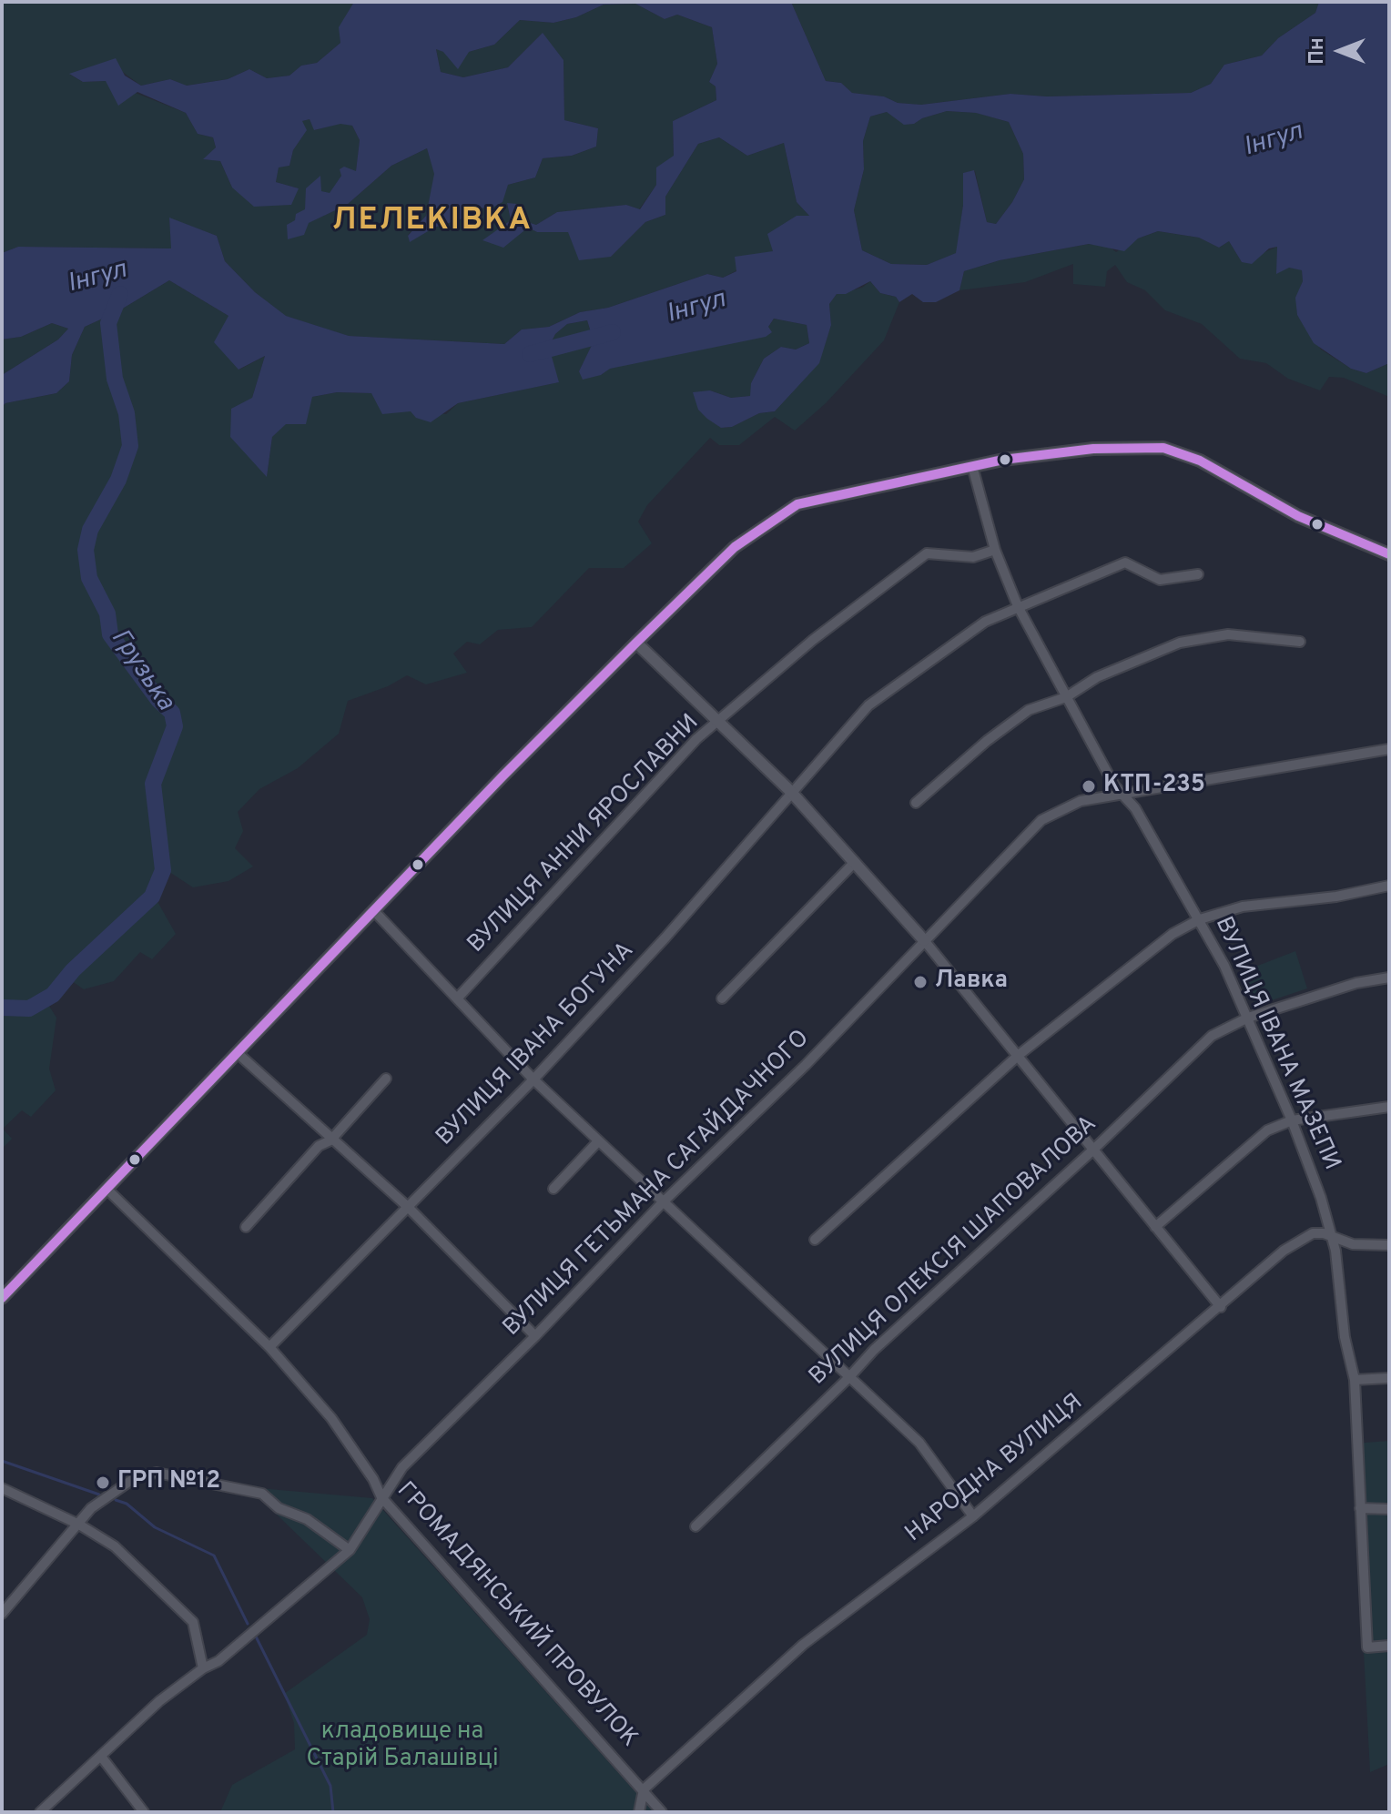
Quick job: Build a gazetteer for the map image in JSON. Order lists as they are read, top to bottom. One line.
{"streets":{"street":["ВУЛИЦЯ АННИ ЯРОСЛАВНИ","ВУЛИЦЯ ІВАНА МАЗЕПИ","ВУЛИЦЯ ІВАНА БОГУНА","ВУЛИЦЯ ГЕТЬМАНА САГАЙДАЧНОГО","ВУЛИЦЯ ОЛЕКСІЯ ШАПОВАЛОВА","НАРОДНА ВУЛИЦЯ","ГРОМАДЯНСЬКИЙ ПРОВУЛОК"]},"crossings":[["ВУЛИЦЯ АННИ ЯРОСЛАВНИ","ВУЛИЦЯ ІВАНА МАЗЕПИ"],["ВУЛИЦЯ ІВАНА МАЗЕПИ","ВУЛИЦЯ ІВАНА БОГУНА"],["ВУЛИЦЯ ІВАНА МАЗЕПИ","ВУЛИЦЯ ГЕТЬМАНА САГАЙДАЧНОГО"],["ВУЛИЦЯ ІВАНА МАЗЕПИ","ВУЛИЦЯ ОЛЕКСІЯ ШАПОВАЛОВА"],["ВУЛИЦЯ ІВАНА МАЗЕПИ","НАРОДНА ВУЛИЦЯ"],["ВУЛИЦЯ ІВАНА БОГУНА","ГРОМАДЯНСЬКИЙ ПРОВУЛОК"],["ВУЛИЦЯ ГЕТЬМАНА САГАЙДАЧНОГО","ГРОМАДЯНСЬКИЙ ПРОВУЛОК"],["НАРОДНА ВУЛИЦЯ","ГРОМАДЯНСЬКИЙ ПРОВУЛОК"]],"districts":["ЛЕЛЕКІВКА"],"water":["Інгул","Грузька"],"parks":["кладовище на Старій Балашівці"],"places":["КТП-235","Лавка","ГРП №12"],"north":"left"}
